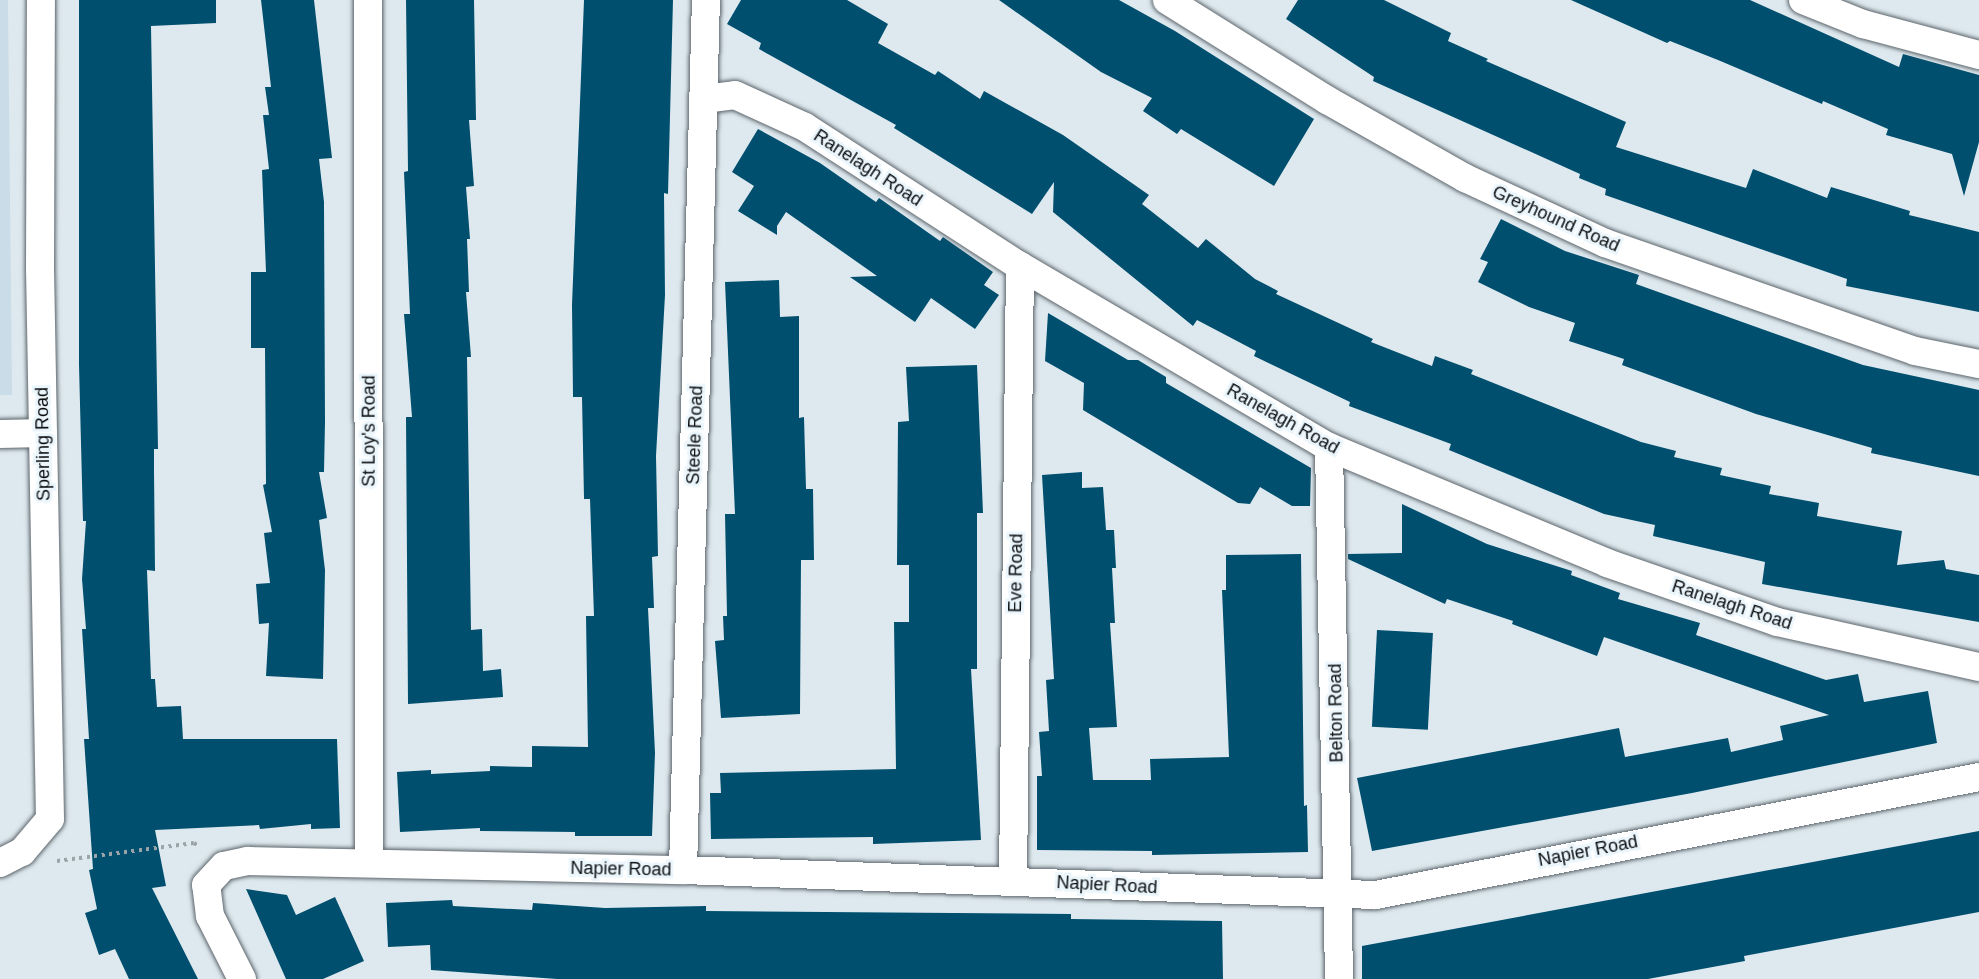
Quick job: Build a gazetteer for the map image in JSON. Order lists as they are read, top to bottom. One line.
{"streets":{"street":["Ranelagh Road","Greyhound Road","St Loy's Road","Steele Road","Sperling Road","Eve Road","Belton Road","Napier Road"]},"crossings":[["Ranelagh Road","Steele Road"],["Ranelagh Road","Eve Road"],["Ranelagh Road","Belton Road"],["St Loy's Road","Napier Road"],["Steele Road","Napier Road"],["Eve Road","Napier Road"],["Belton Road","Napier Road"]]}
